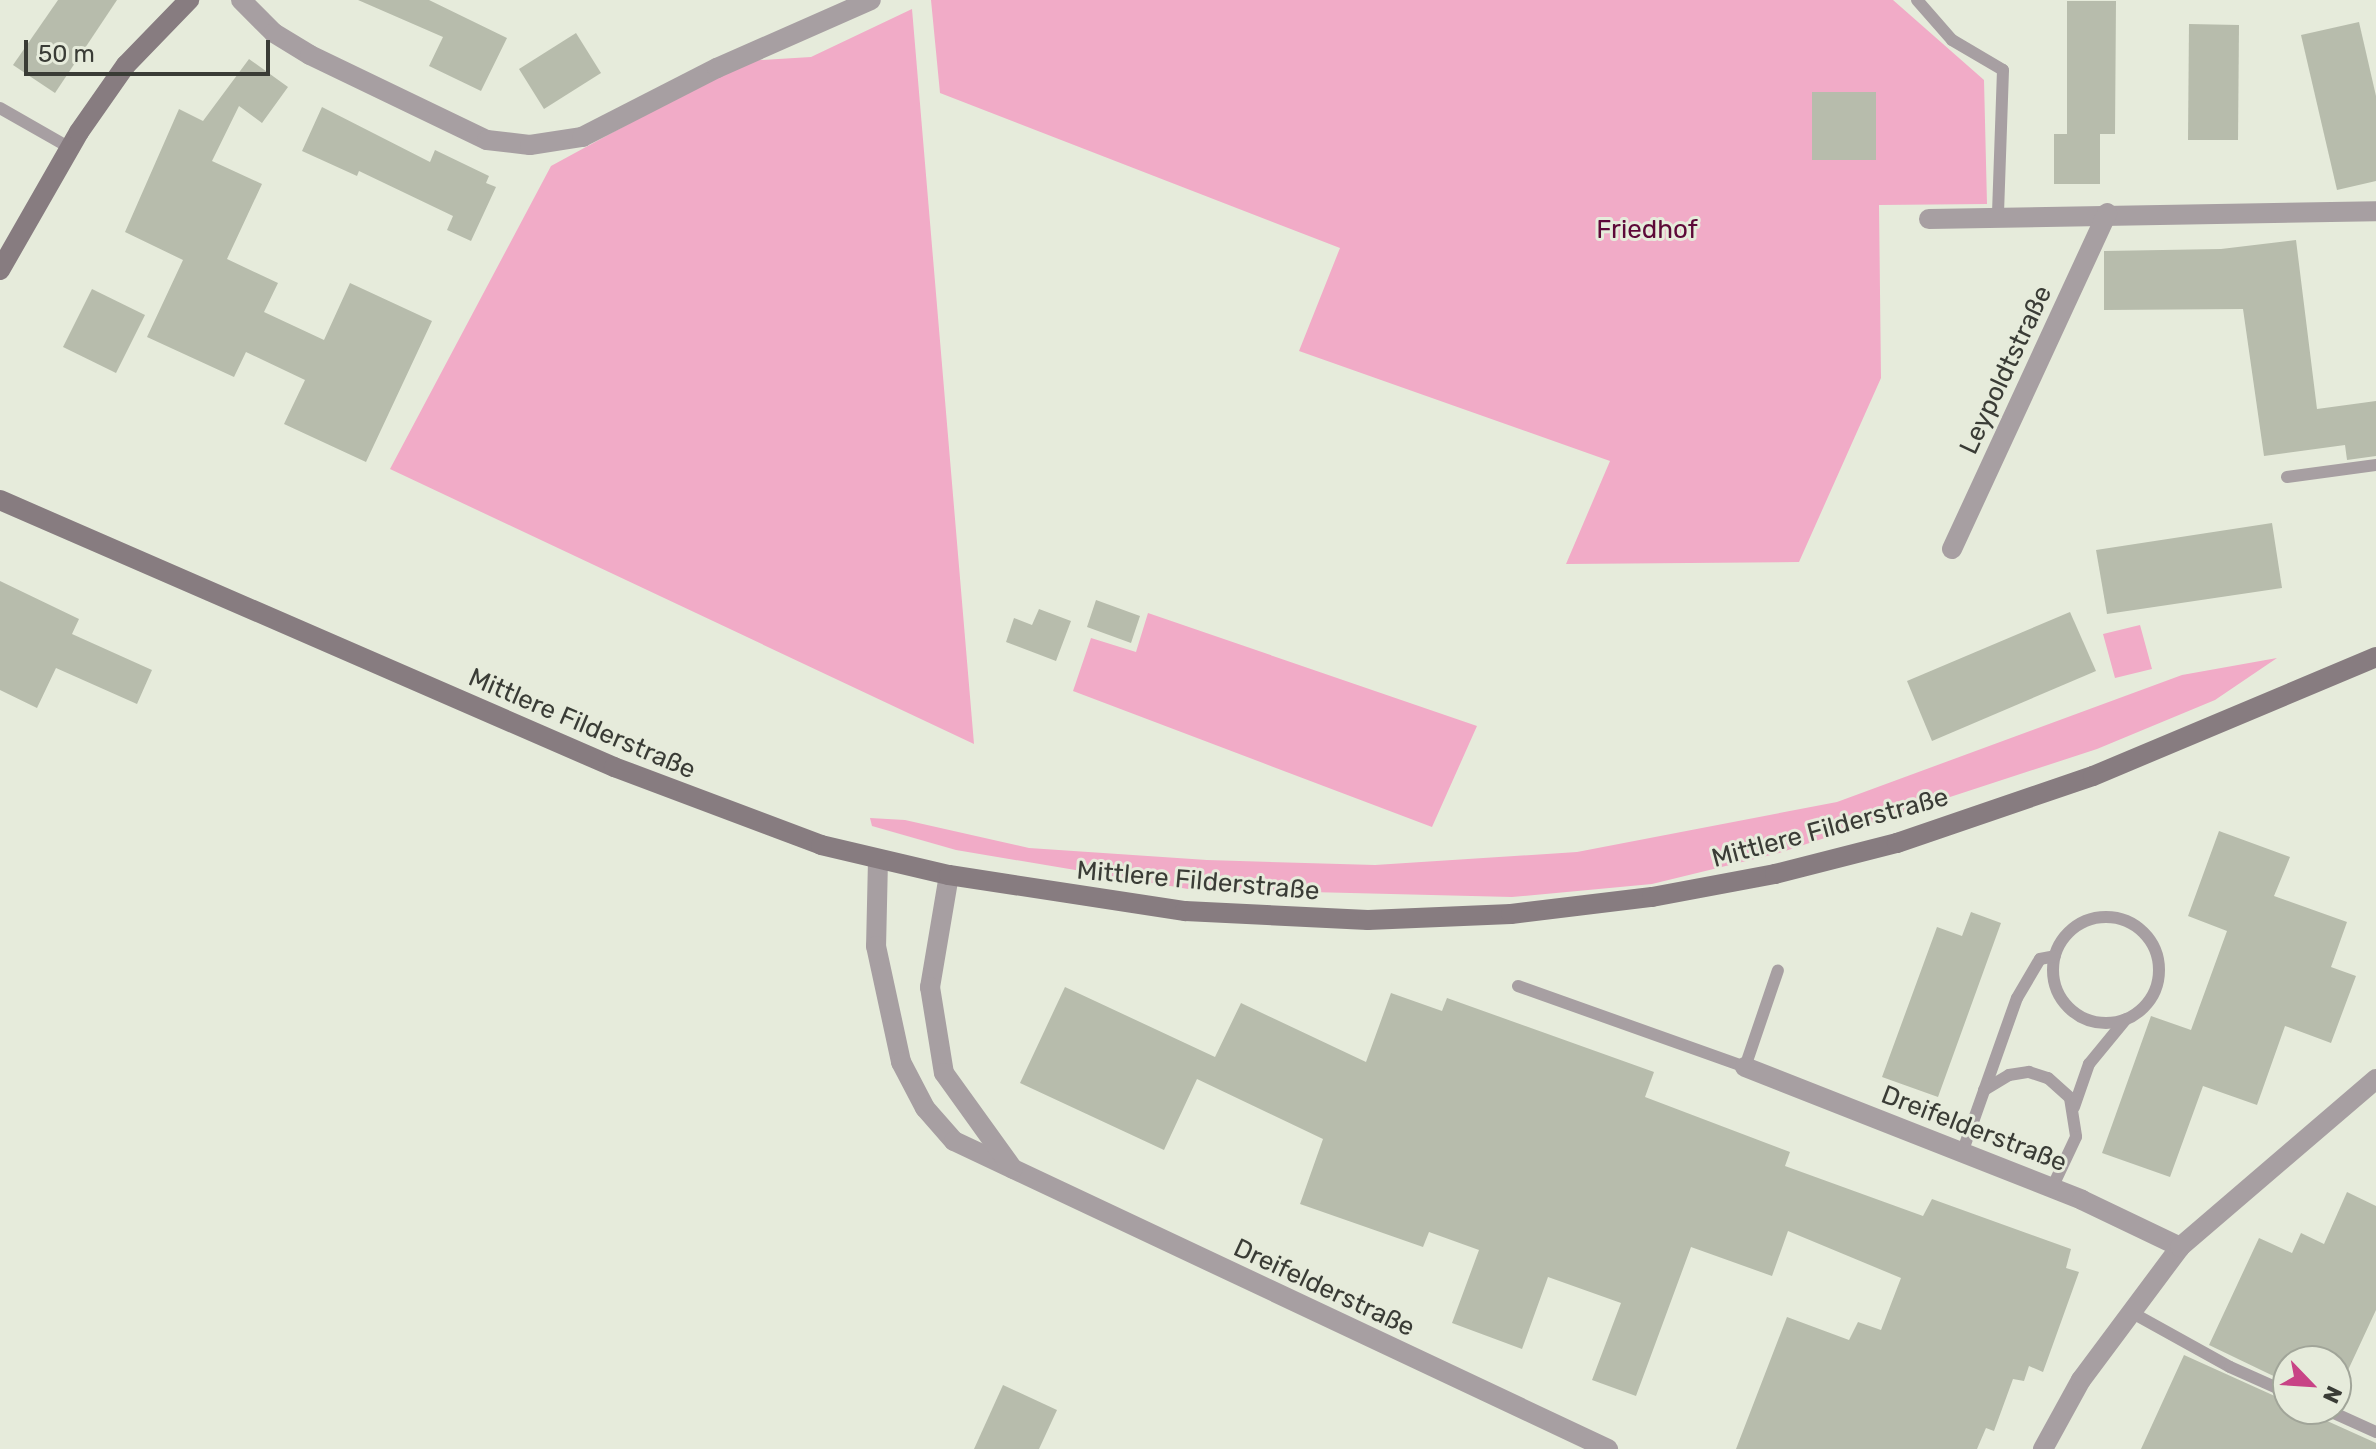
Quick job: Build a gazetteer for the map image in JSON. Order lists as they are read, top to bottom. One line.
{"streets":{"main road":["Mittlere Filderstraße"],"street":["Leypoldtstraße","Dreifelderstraße"]},"crossings":[["Mittlere Filderstraße","Dreifelderstraße"]],"parks":["Friedhof"],"scale_bar":"50 m","north":"bottom right"}
